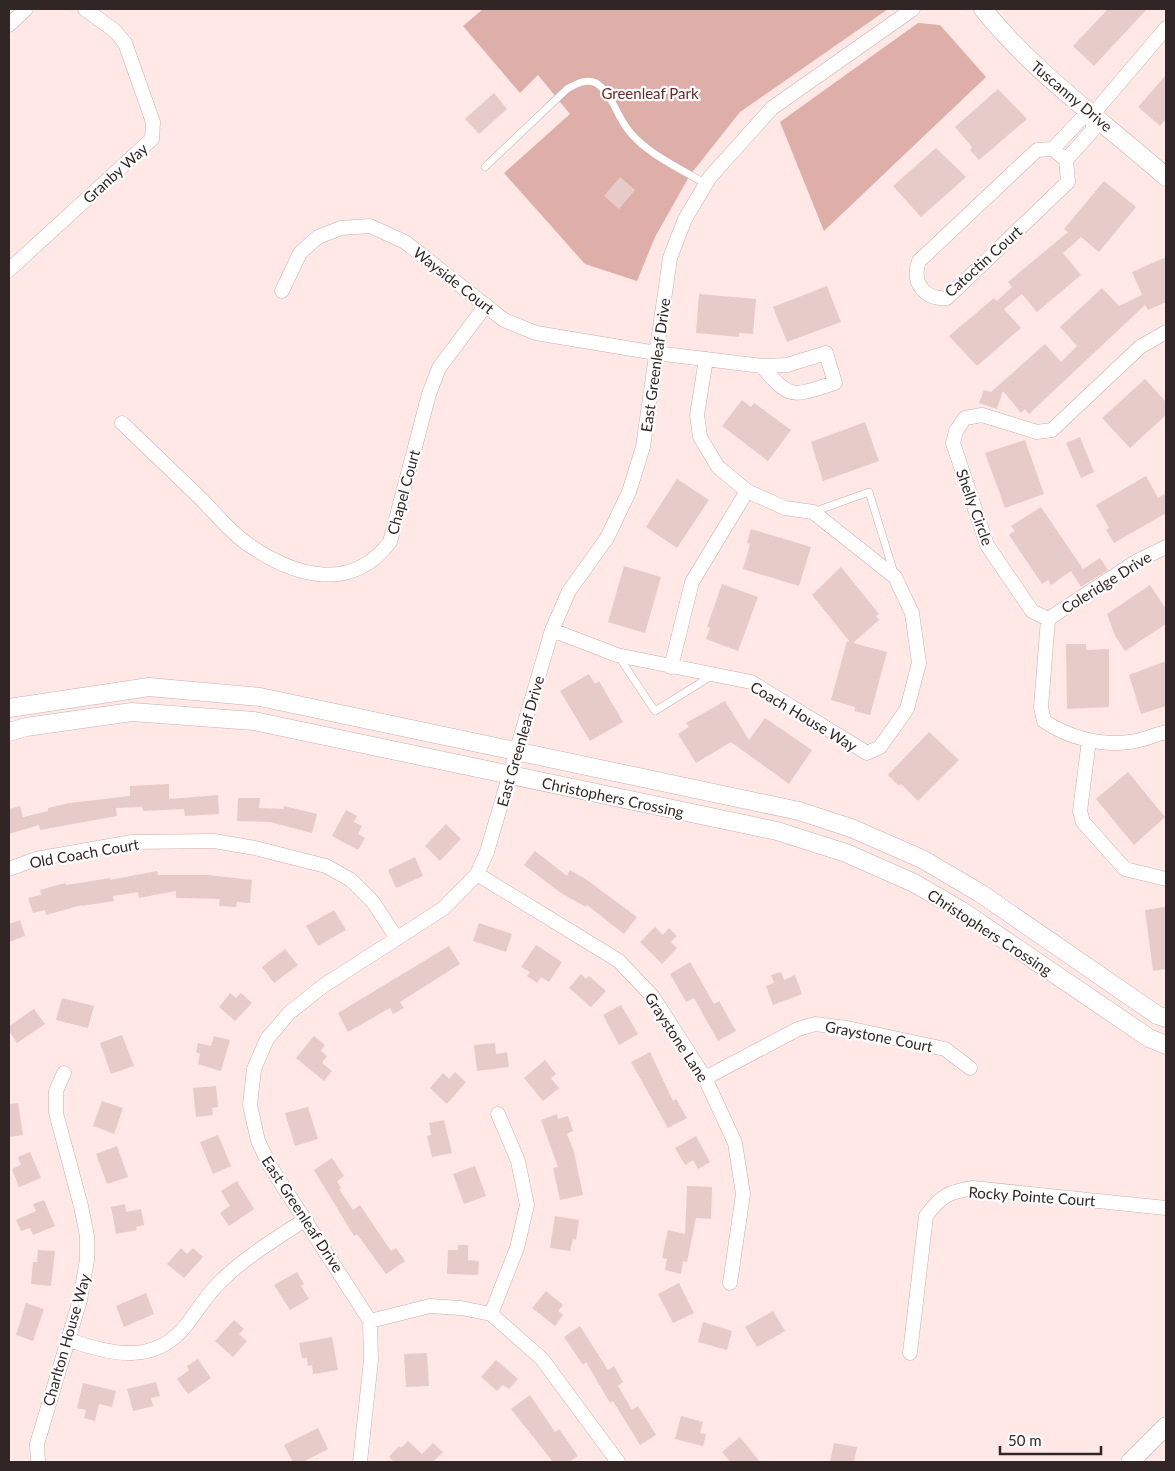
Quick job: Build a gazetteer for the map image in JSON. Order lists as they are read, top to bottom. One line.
{"streets":{"street":["Tuscanny Drive","Granby Way","Catoctin Court","Wayside Court","East Greenleaf Drive","Chapel Court","Shelly Circle","Coleridge Drive","Coach House Way","Christophers Crossing","Old Coach Court","Graystone Court","Graystone Lane","Rocky Pointe Court","Charlton House Way"]},"crossings":[["Tuscanny Drive","Catoctin Court"],["Wayside Court","East Greenleaf Drive"],["Wayside Court","Chapel Court"],["East Greenleaf Drive","Coach House Way"],["East Greenleaf Drive","Christophers Crossing"],["East Greenleaf Drive","Old Coach Court"],["East Greenleaf Drive","Graystone Lane"],["Shelly Circle","Coleridge Drive"],["Graystone Court","Graystone Lane"]],"parks":["Greenleaf Park"],"scale_bar":"50 m"}
